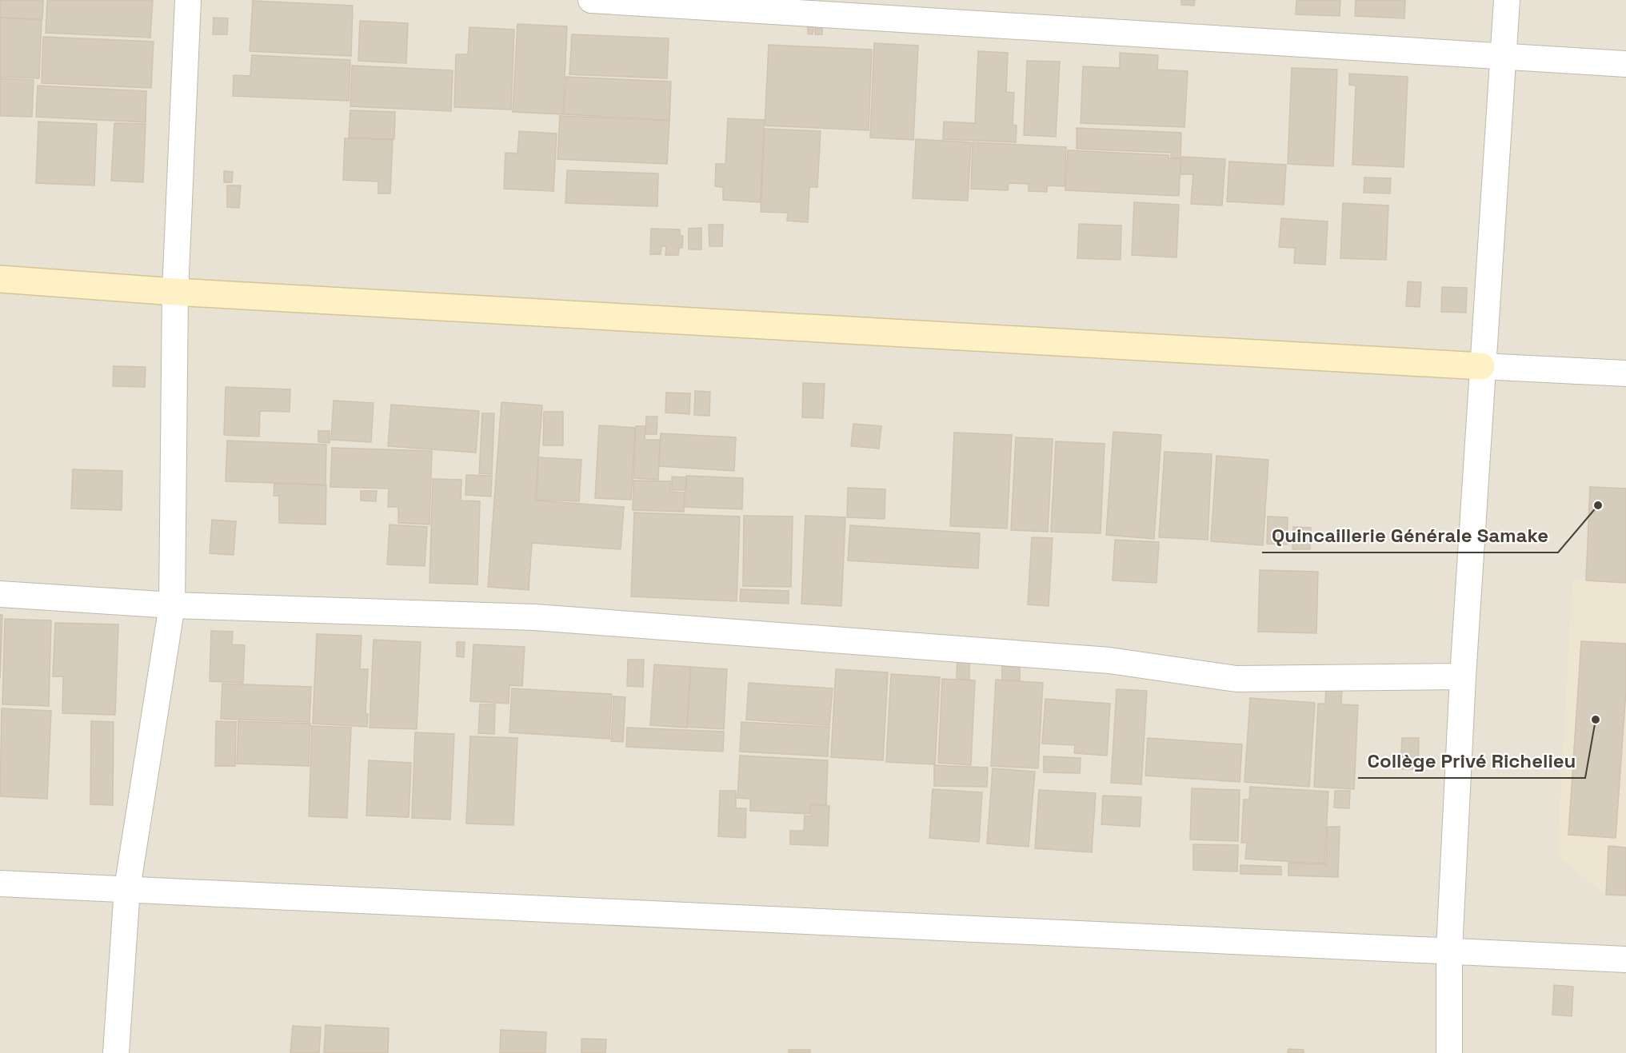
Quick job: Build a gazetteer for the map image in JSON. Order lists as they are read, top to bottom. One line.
{"places":["Quincaillerie Générale Samake","Collège Privé Richelieu"]}
